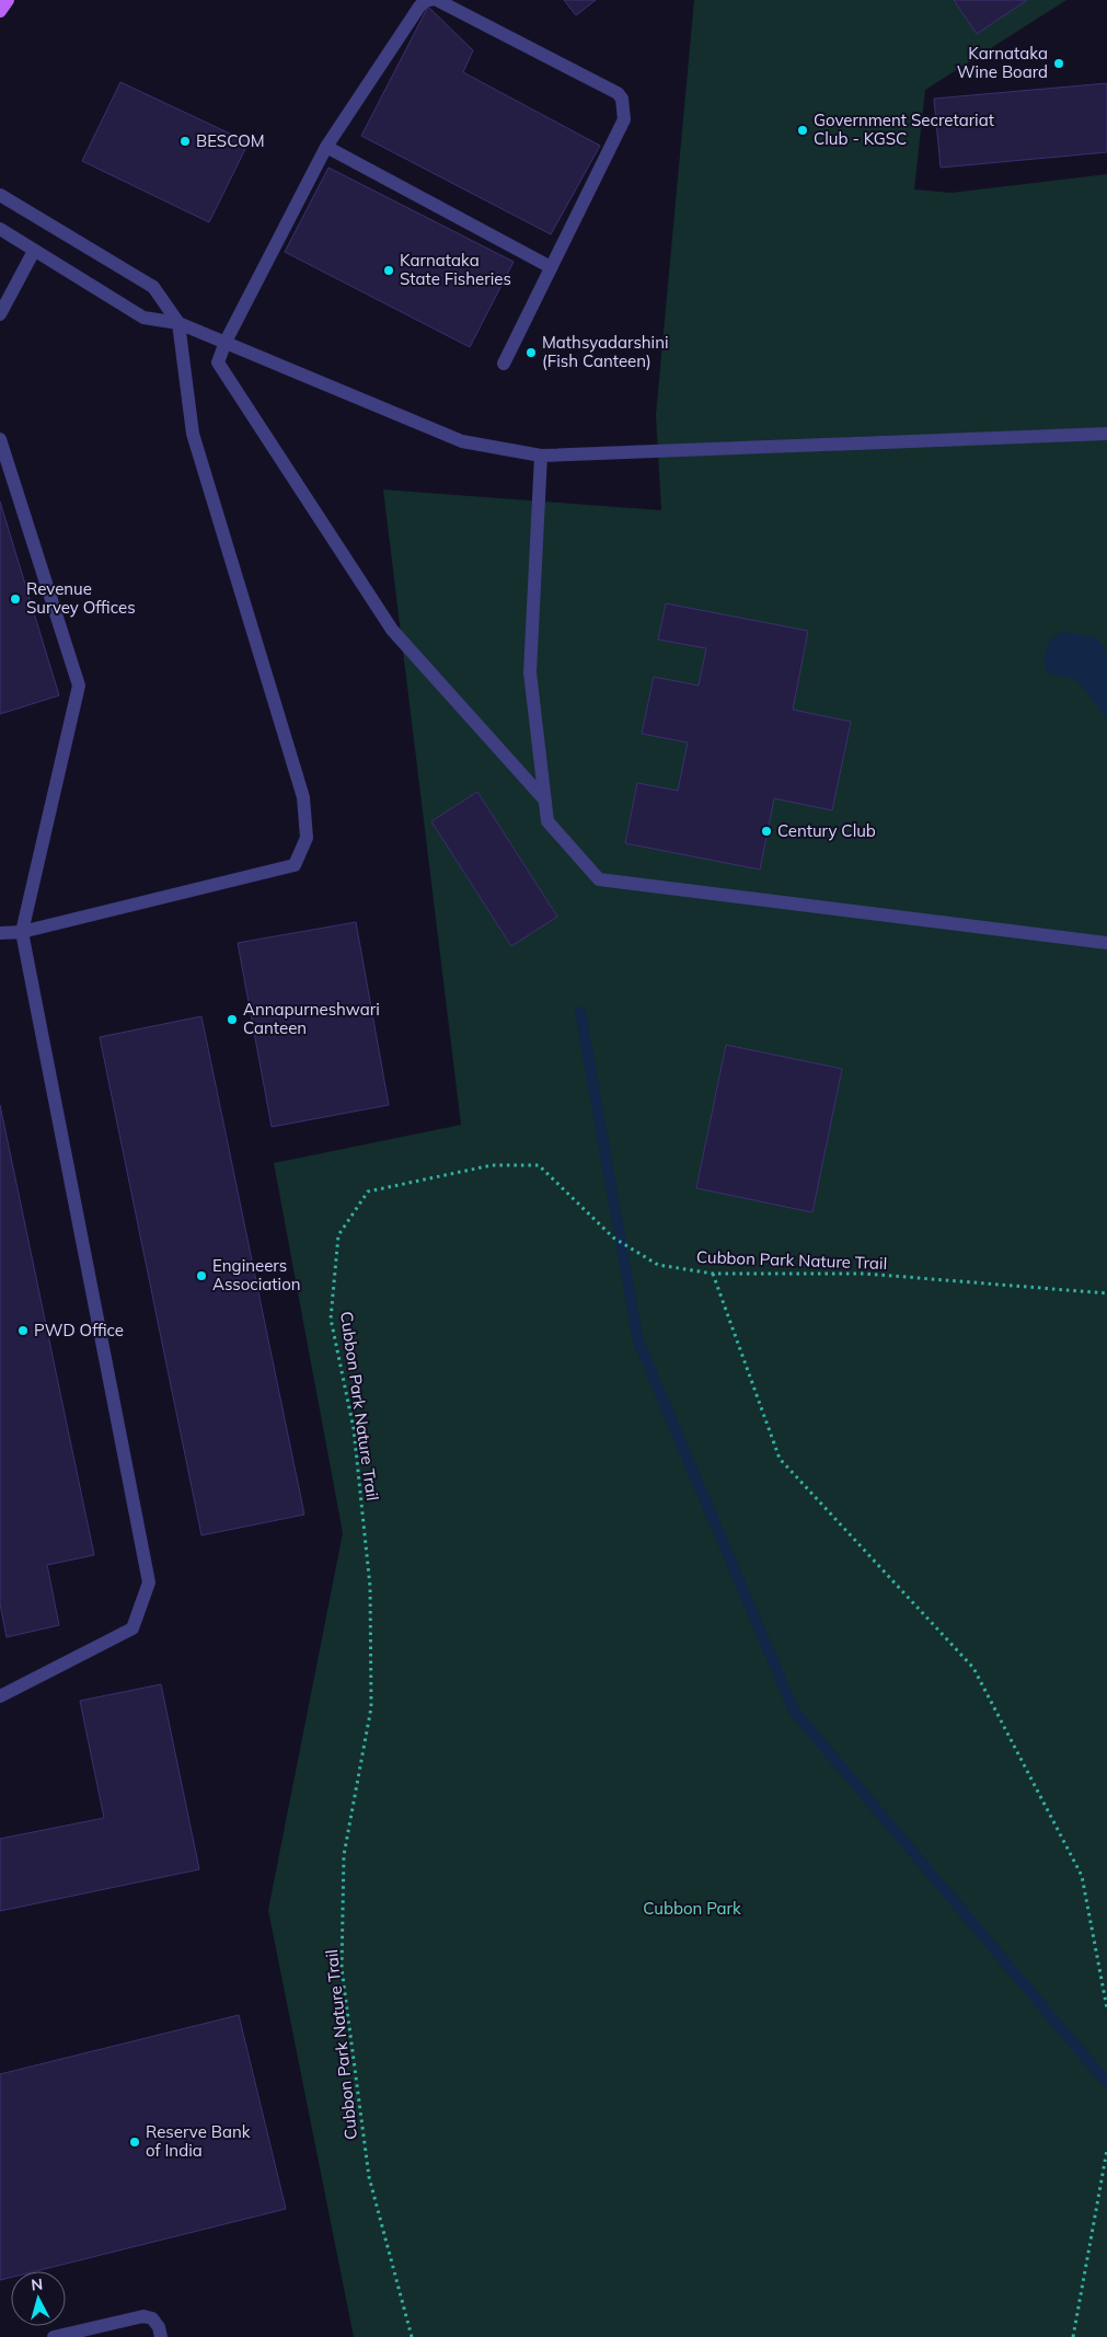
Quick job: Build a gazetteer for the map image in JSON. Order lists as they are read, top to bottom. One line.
{"streets":{"path":["Cubbon Park Nature Trail"]},"parks":["Cubbon Park"],"places":["Karnataka Wine Board","Government Secretariat Club - KGSC","BESCOM","Karnataka State Fisheries","Mathsyadarshini (Fish Canteen)","Revenue Survey Offices","Century Club","Annapurneshwari Canteen","Engineers Association","PWD Office","Reserve Bank of India"],"north":"top"}
